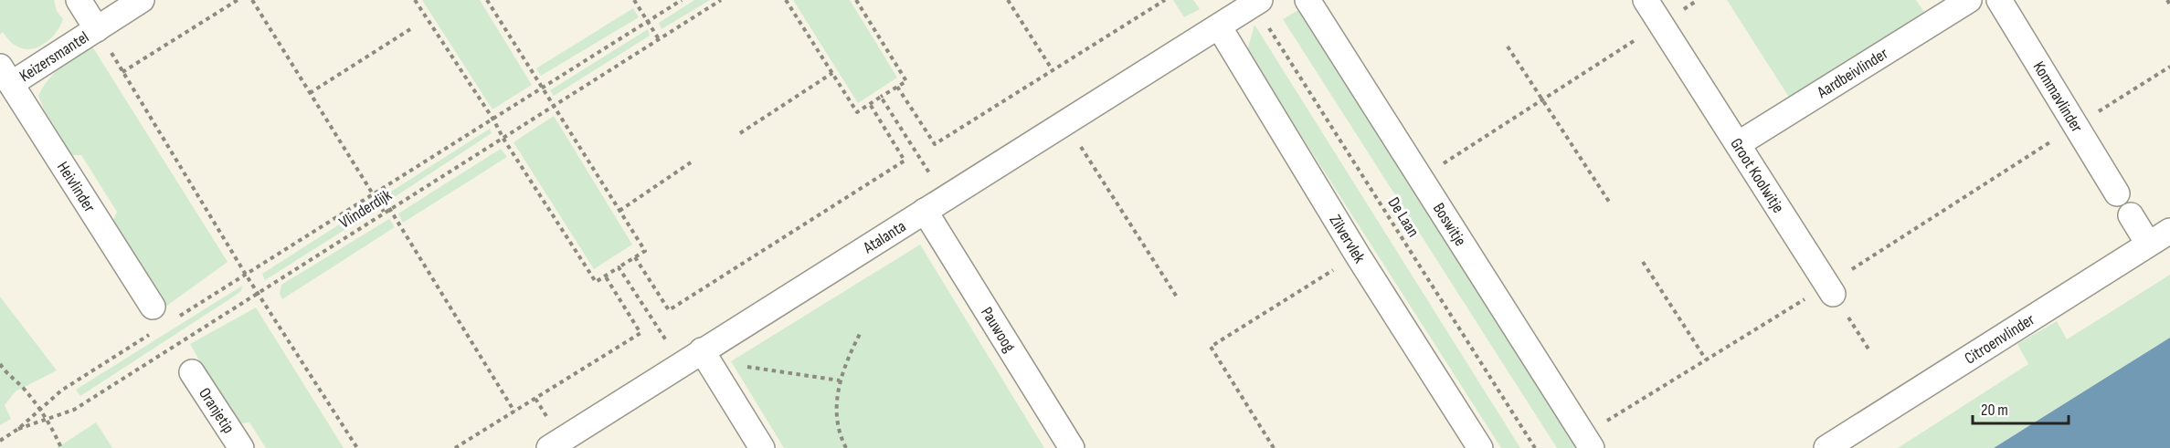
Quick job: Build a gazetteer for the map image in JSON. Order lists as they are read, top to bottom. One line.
{"streets":{"street":["Keizersmantel","Aardbeivlinder","Kommavlinder","Groot Koolwitje","Heivlinder","Boswitje","Atalanta","Zilvervlek","Pauwoog","Citroenvlinder","Oranjetip"],"path":["Vlinderdijk","De Laan"]},"crossings":[["Keizersmantel","Heivlinder"],["Aardbeivlinder","Groot Koolwitje"],["Atalanta","Zilvervlek"],["Atalanta","Pauwoog"]],"scale_bar":"20 m"}
